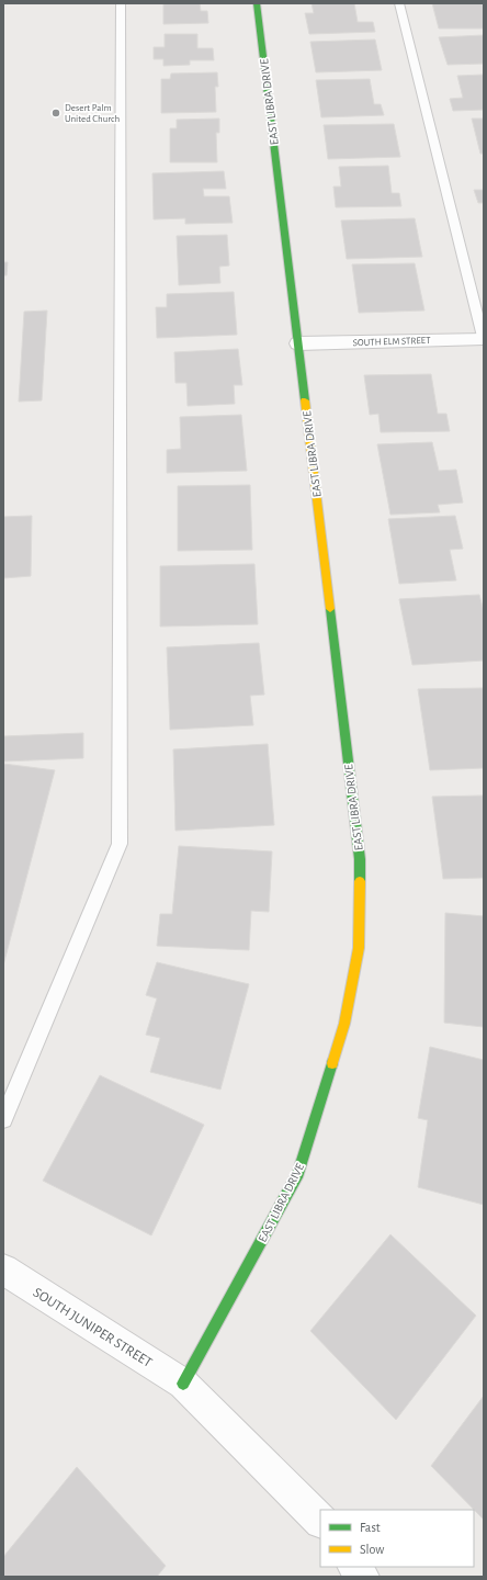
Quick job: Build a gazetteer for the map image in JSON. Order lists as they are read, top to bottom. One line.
{"streets":{"street":["EAST LIBRA DRIVE","SOUTH ELM STREET","SOUTH JUNIPER STREET"]},"crossings":[["EAST LIBRA DRIVE","SOUTH ELM STREET"],["EAST LIBRA DRIVE","SOUTH JUNIPER STREET"]],"places":["Desert Palm United Church"],"legend":["Fast","Slow"]}
